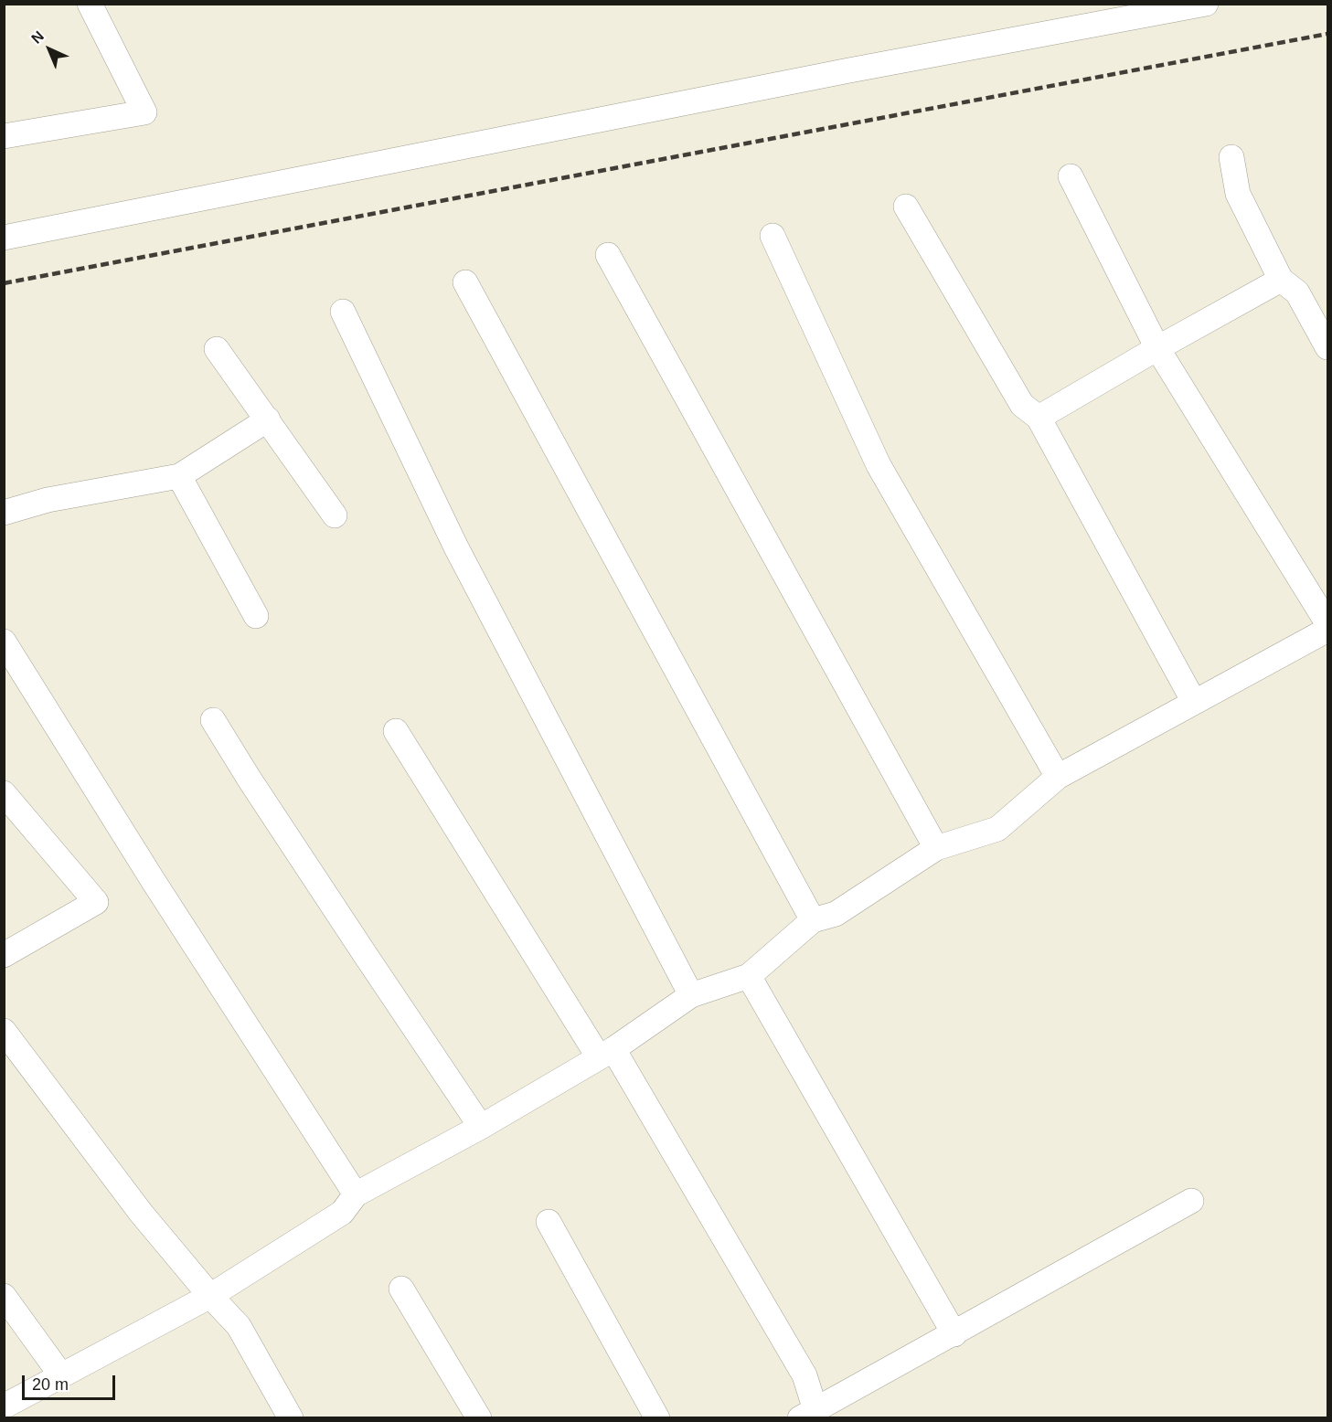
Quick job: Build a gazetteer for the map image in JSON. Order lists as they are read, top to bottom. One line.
{"scale_bar":"20 m","north":"top left"}
